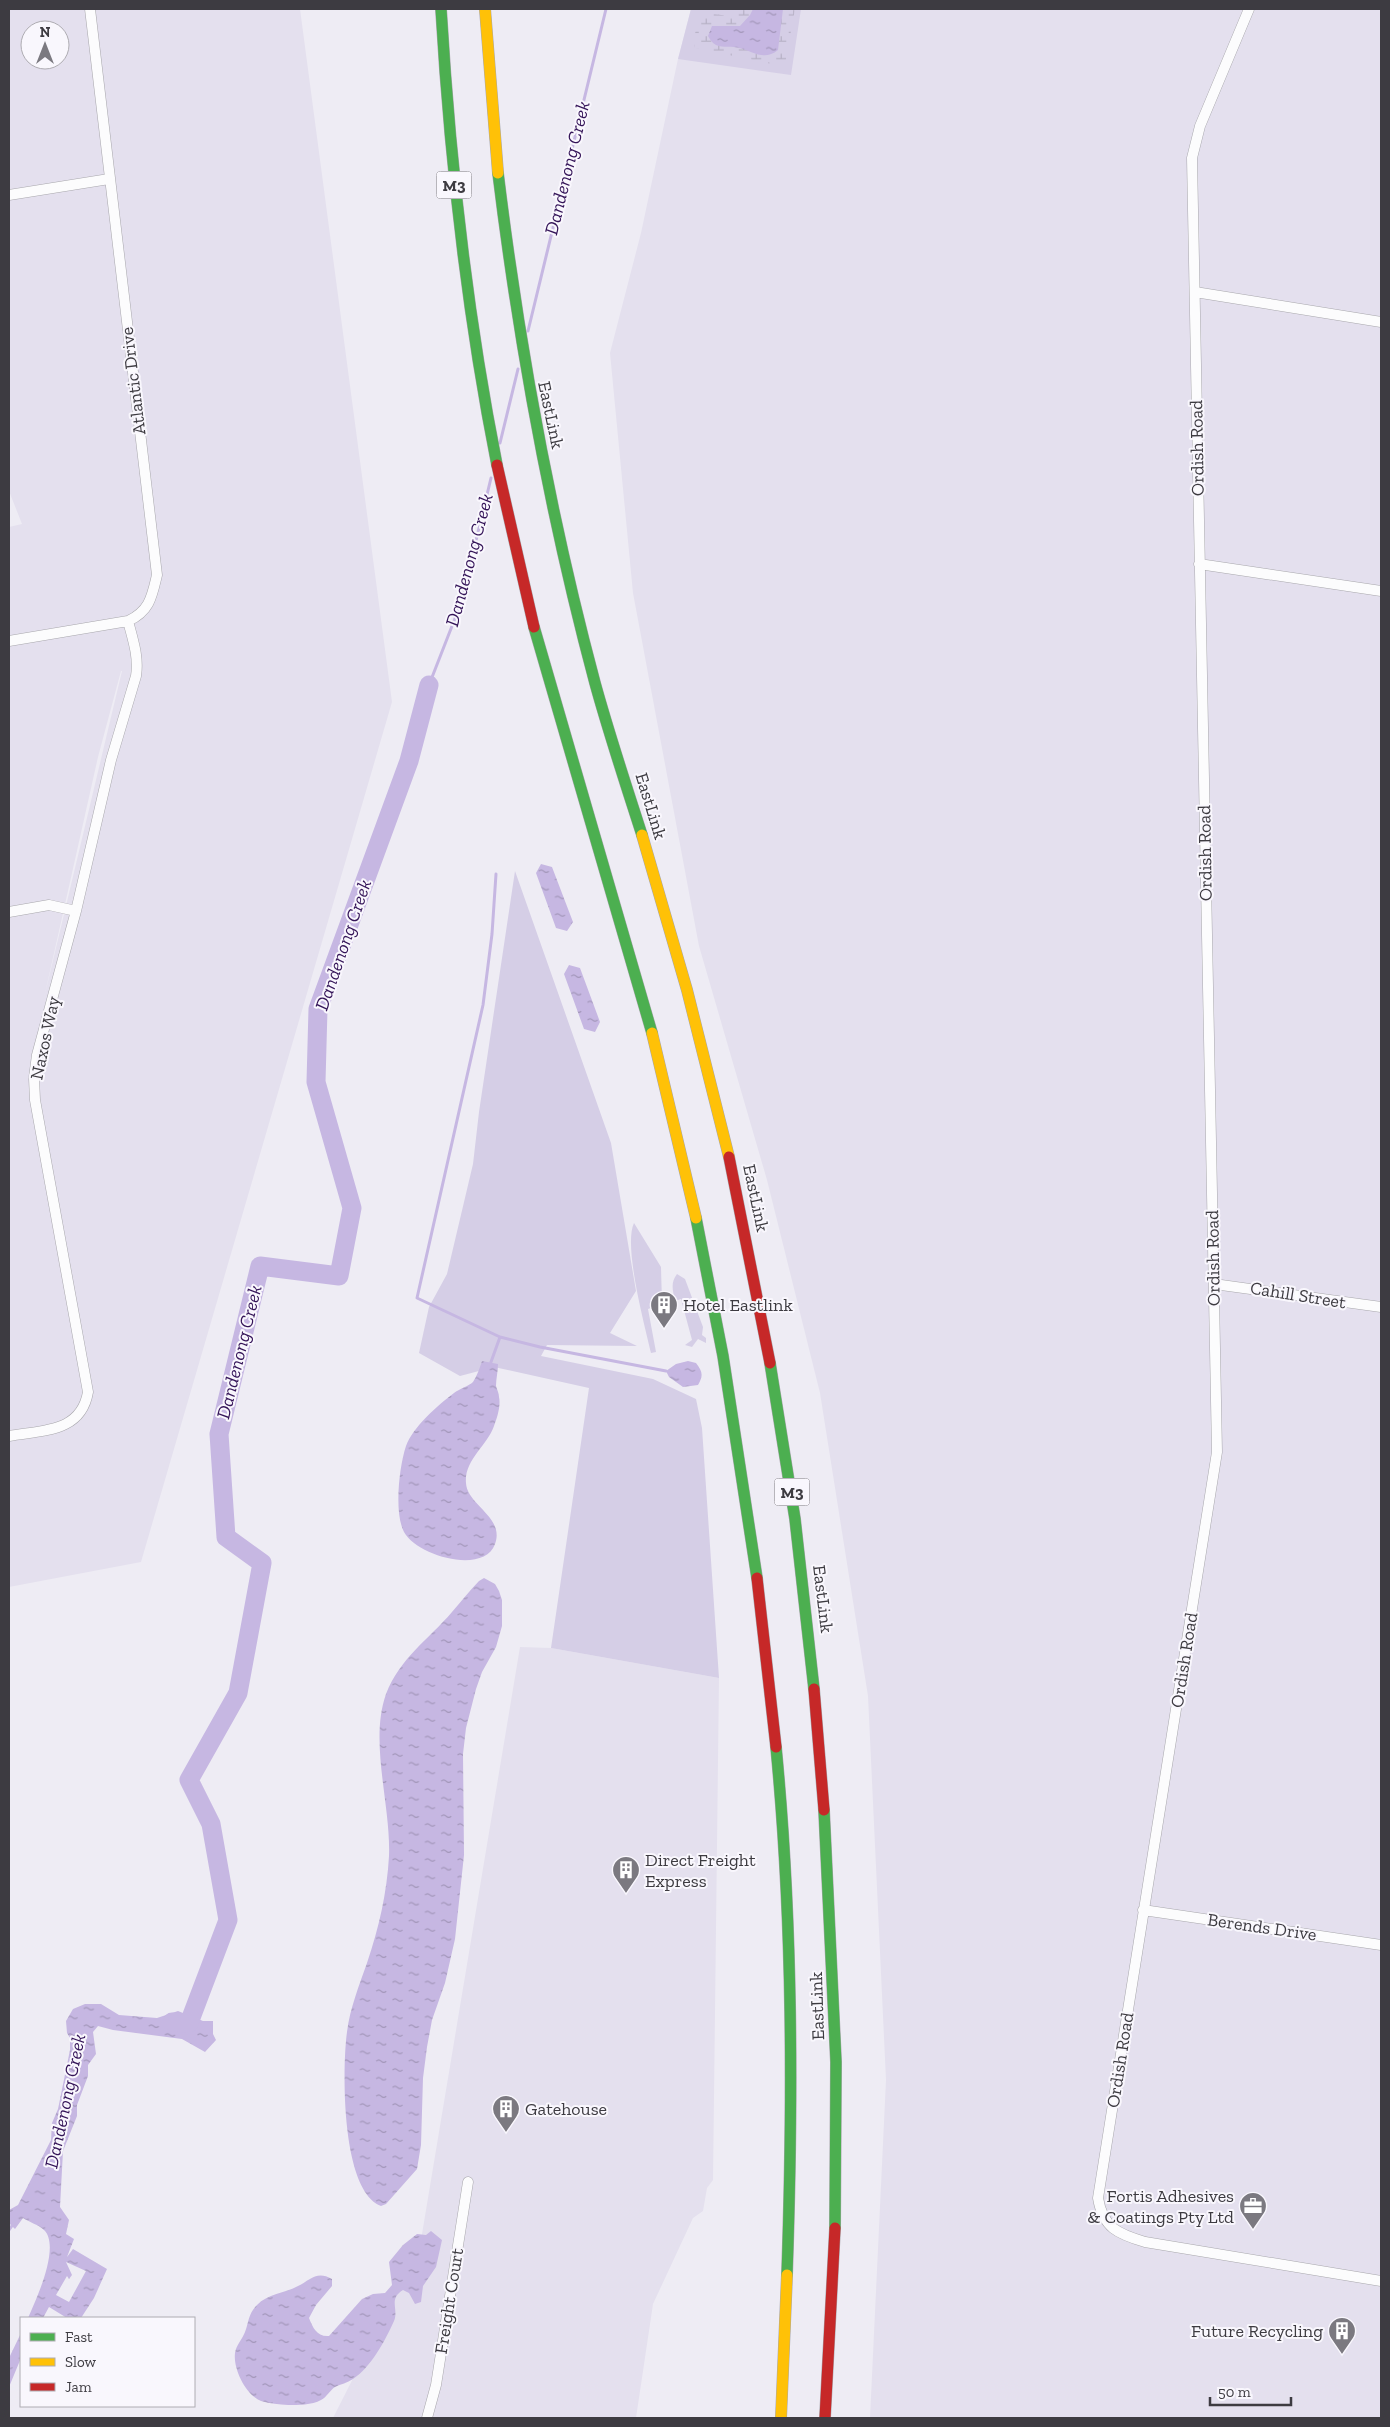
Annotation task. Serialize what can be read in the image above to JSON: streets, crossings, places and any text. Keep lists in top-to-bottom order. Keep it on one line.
{"streets":{"highway":["M3","EastLink"],"street":["Atlantic Drive","Ordish Road","Naxos Way","Cahill Street","Berends Drive","Freight Court"]},"crossings":[["Atlantic Drive","Naxos Way"],["Ordish Road","Cahill Street"],["Ordish Road","Berends Drive"]],"water":["Dandenong Creek"],"places":{"building":["Hotel Eastlink","Direct Freight Express","Gatehouse","Future Recycling"],"office":["Fortis Adhesives & Coatings Pty Ltd"]},"legend":["Fast","Slow","Jam"],"scale_bar":"50 m","north":"top"}
